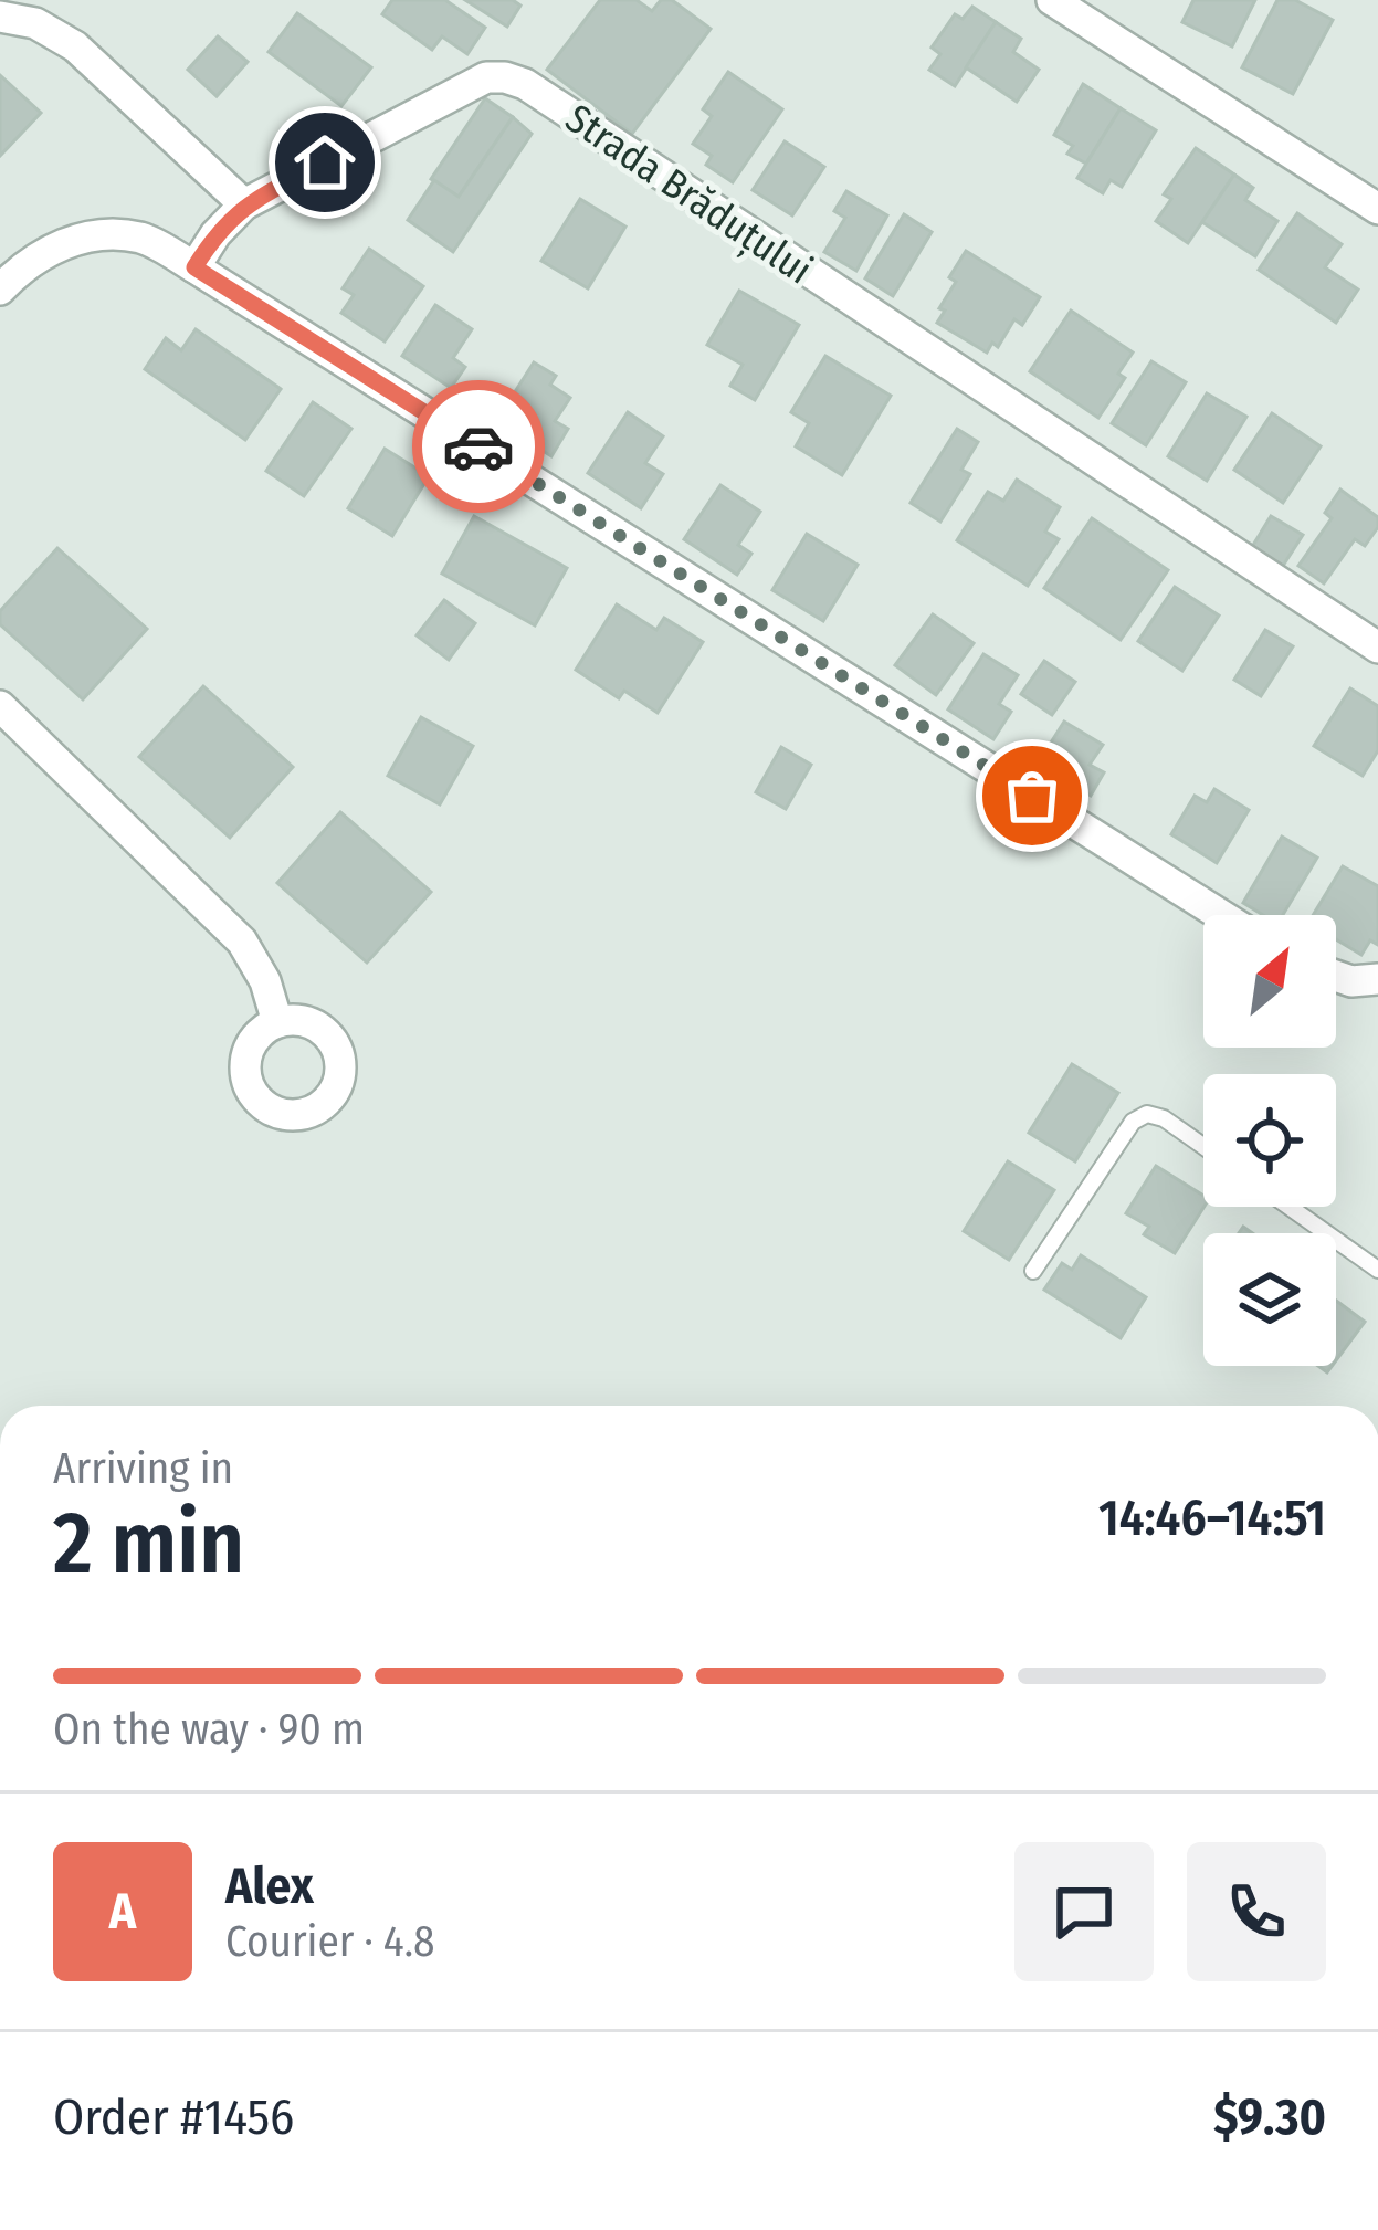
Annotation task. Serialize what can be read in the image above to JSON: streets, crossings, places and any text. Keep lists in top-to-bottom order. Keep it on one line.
{"streets":{"street":["Strada Brăduțului"]},"north":"top right","page":{"heading":["2 min","Arriving in","14:46–14:51"],"panel":["Alex","Courier · 4.8","Order #1456","$9.30"],"bar":"On the way · 90 m","round":"A"}}
